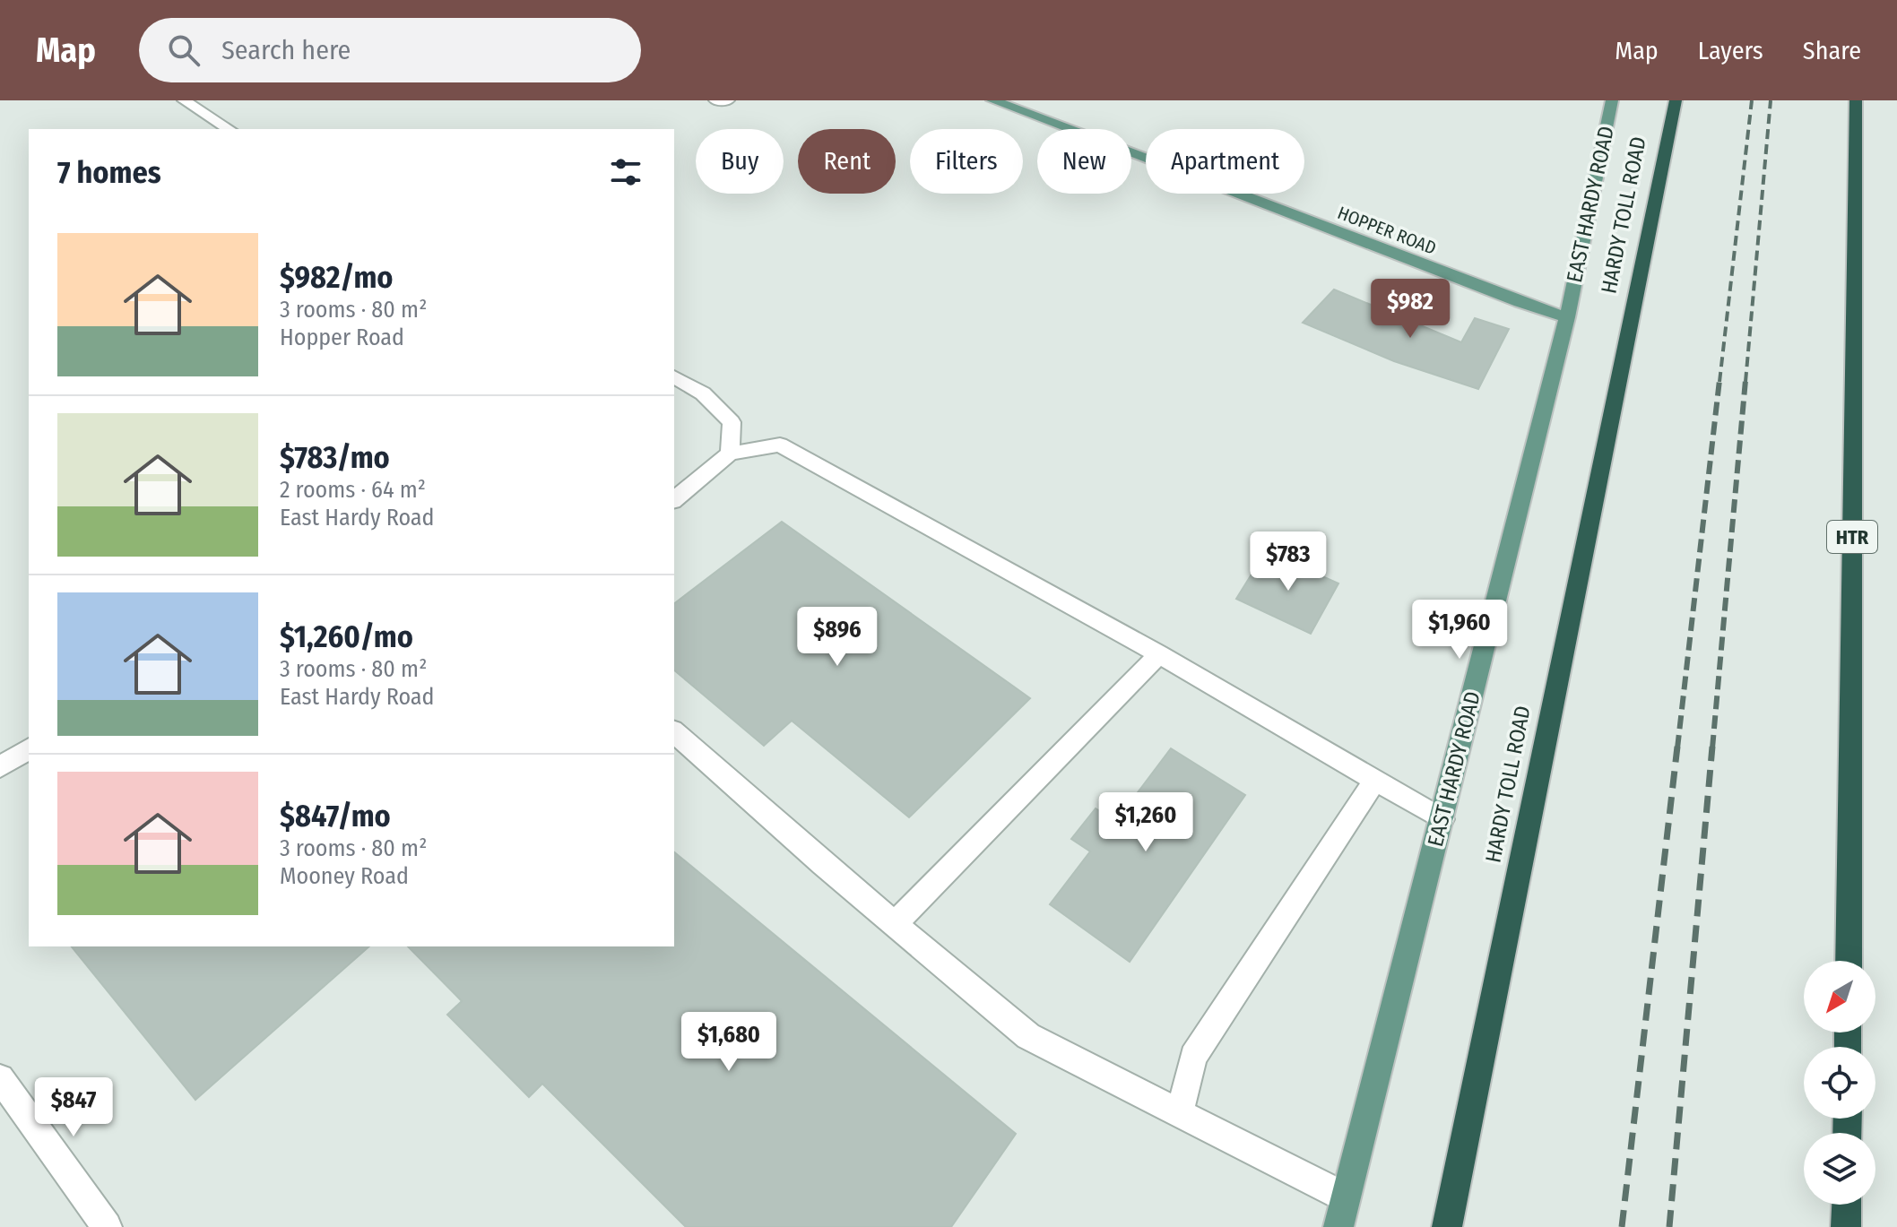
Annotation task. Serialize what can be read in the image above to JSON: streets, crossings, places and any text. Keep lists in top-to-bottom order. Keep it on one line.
{"streets":{"highway":["HARDY TOLL ROAD","HTR"],"main road":["EAST HARDY ROAD","HOPPER ROAD"]},"crossings":[["EAST HARDY ROAD","HOPPER ROAD"]],"north":"bottom left","page":{"header":"Map","search":"Search here","nav":["Map","Layers","Share"],"chip":["Buy","Rent","Filters","New","Apartment"],"heading":"7 homes","list":[{"name":"$982/mo","note":"3 rooms · 80 m² · Hopper Road"},{"name":"$783/mo","note":"2 rooms · 64 m² · East Hardy Road"},{"name":"$1,260/mo","note":"3 rooms · 80 m² · East Hardy Road"},{"name":"$847/mo","note":"3 rooms · 80 m² · Mooney Road"}],"price":["$982","$783","$1,960","$896","$1,260","$1,680","$847"]}}
